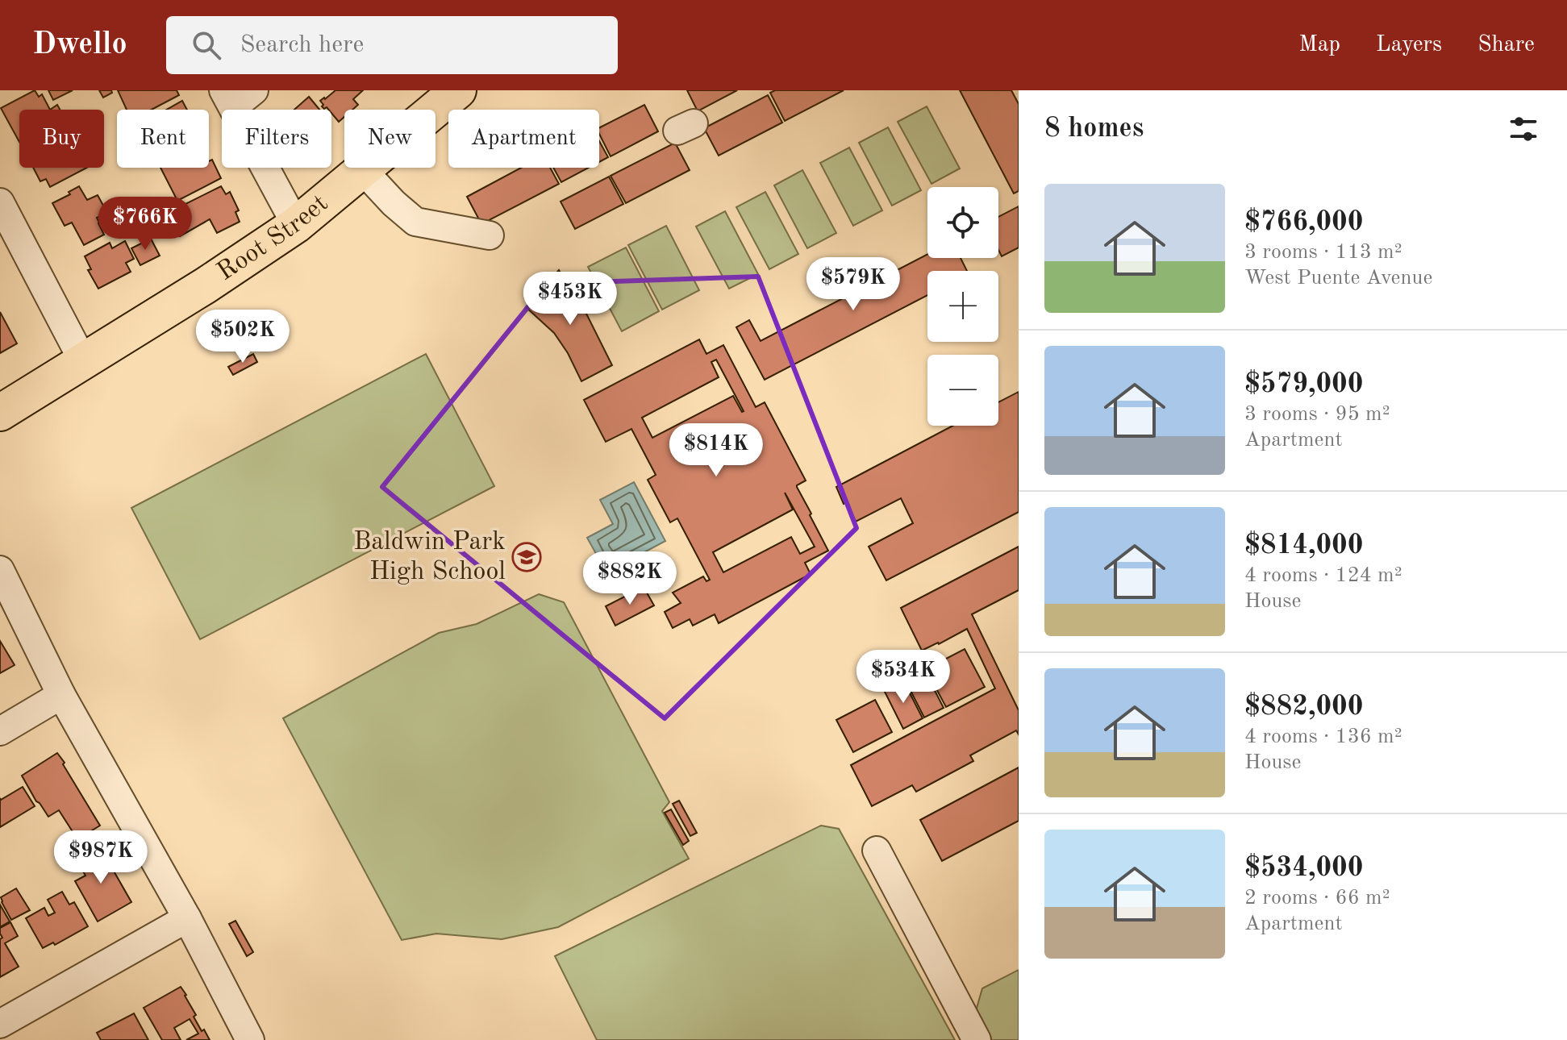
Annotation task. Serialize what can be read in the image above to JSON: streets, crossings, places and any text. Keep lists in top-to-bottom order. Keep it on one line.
{"streets":{"main road":["Root Street"]},"places":{"school or university":["Baldwin Park High School"]},"page":{"header":"Dwello","search":"Search here","nav":["Map","Layers","Share"],"heading":"8 homes","chip":["Buy","Rent","Filters","New","Apartment"],"list":[{"name":"$766,000","note":"3 rooms · 113 m² · West Puente Avenue"},{"name":"$579,000","note":"3 rooms · 95 m² · Apartment"},{"name":"$814,000","note":"4 rooms · 124 m² · House"},{"name":"$882,000","note":"4 rooms · 136 m² · House"},{"name":"$534,000","note":"2 rooms · 66 m² · Apartment"}],"map_buttons":["+","−"],"price":["$766K","$579K","$453K","$502K","$814K","$882K","$534K","$987K"]}}
